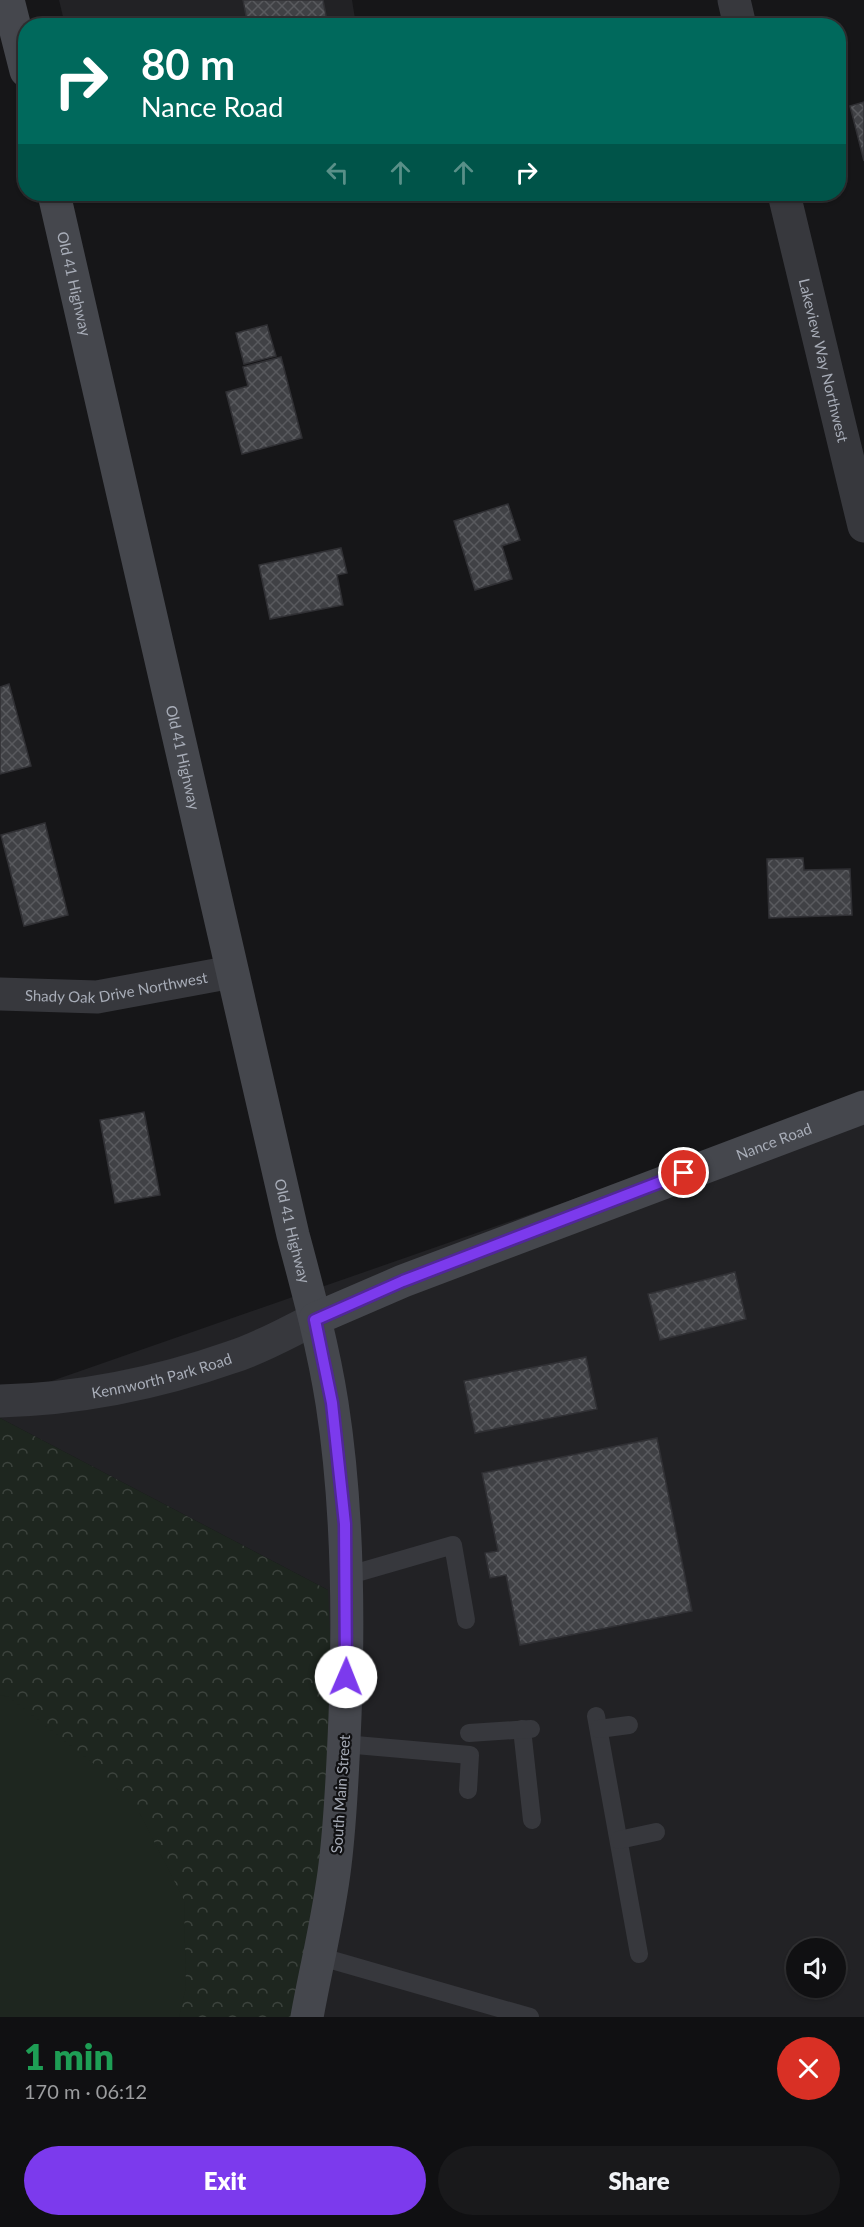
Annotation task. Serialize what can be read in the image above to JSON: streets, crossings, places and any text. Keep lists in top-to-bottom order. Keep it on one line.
{"streets":{"main road":["Old 41 Highway","Nance Road","South Main Street"],"street":["Lakeview Way Northwest","Shady Oak Drive Northwest","Kennworth Park Road"]},"crossings":[["Old 41 Highway","Shady Oak Drive Northwest"],["Old 41 Highway","Nance Road"],["Old 41 Highway","Kennworth Park Road"],["Old 41 Highway","South Main Street"],["Nance Road","Kennworth Park Road"],["Nance Road","South Main Street"],["Kennworth Park Road","South Main Street"]],"page":{"turn":["80 m","Nance Road"],"heading":["1 min","170 m · 06:12"],"buttons":["Exit","Share"]}}
